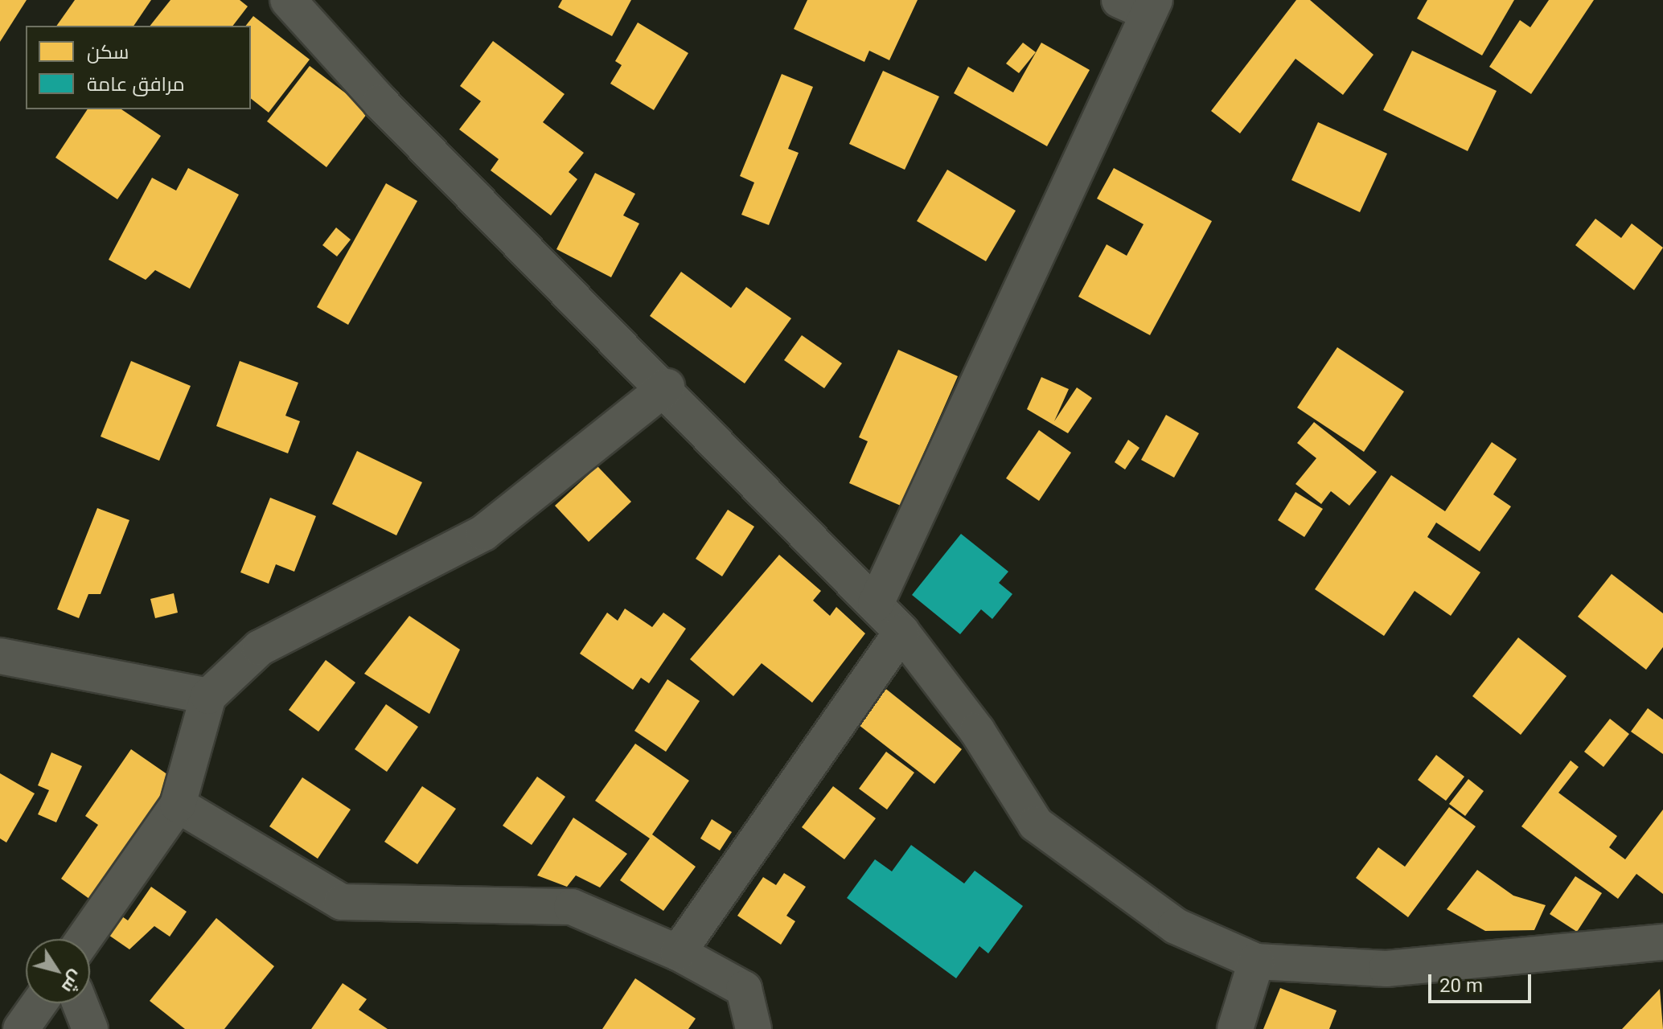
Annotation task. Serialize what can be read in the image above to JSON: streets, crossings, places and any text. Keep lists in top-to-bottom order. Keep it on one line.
{"legend":["سكن","مرافق عامة"],"scale_bar":"20 m","north":"bottom right"}
